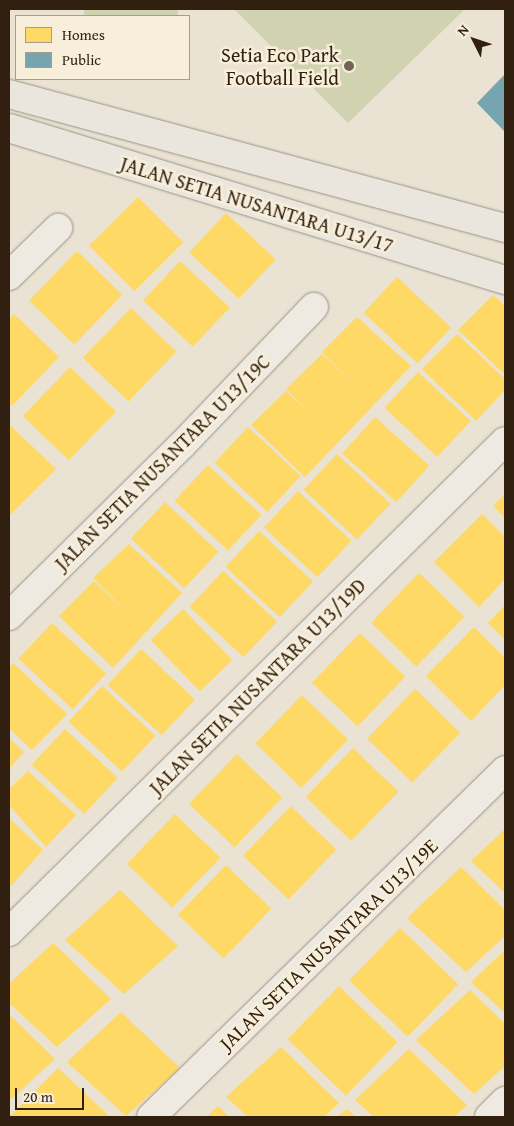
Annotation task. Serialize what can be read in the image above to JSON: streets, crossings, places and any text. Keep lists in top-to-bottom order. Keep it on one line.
{"streets":{"main road":["JALAN SETIA NUSANTARA U13/17"],"street":["JALAN SETIA NUSANTARA U13/19C","JALAN SETIA NUSANTARA U13/19D","JALAN SETIA NUSANTARA U13/19E"]},"places":["Setia Eco Park Football Field"],"legend":["Homes","Public"],"scale_bar":"20 m","north":"top left"}
